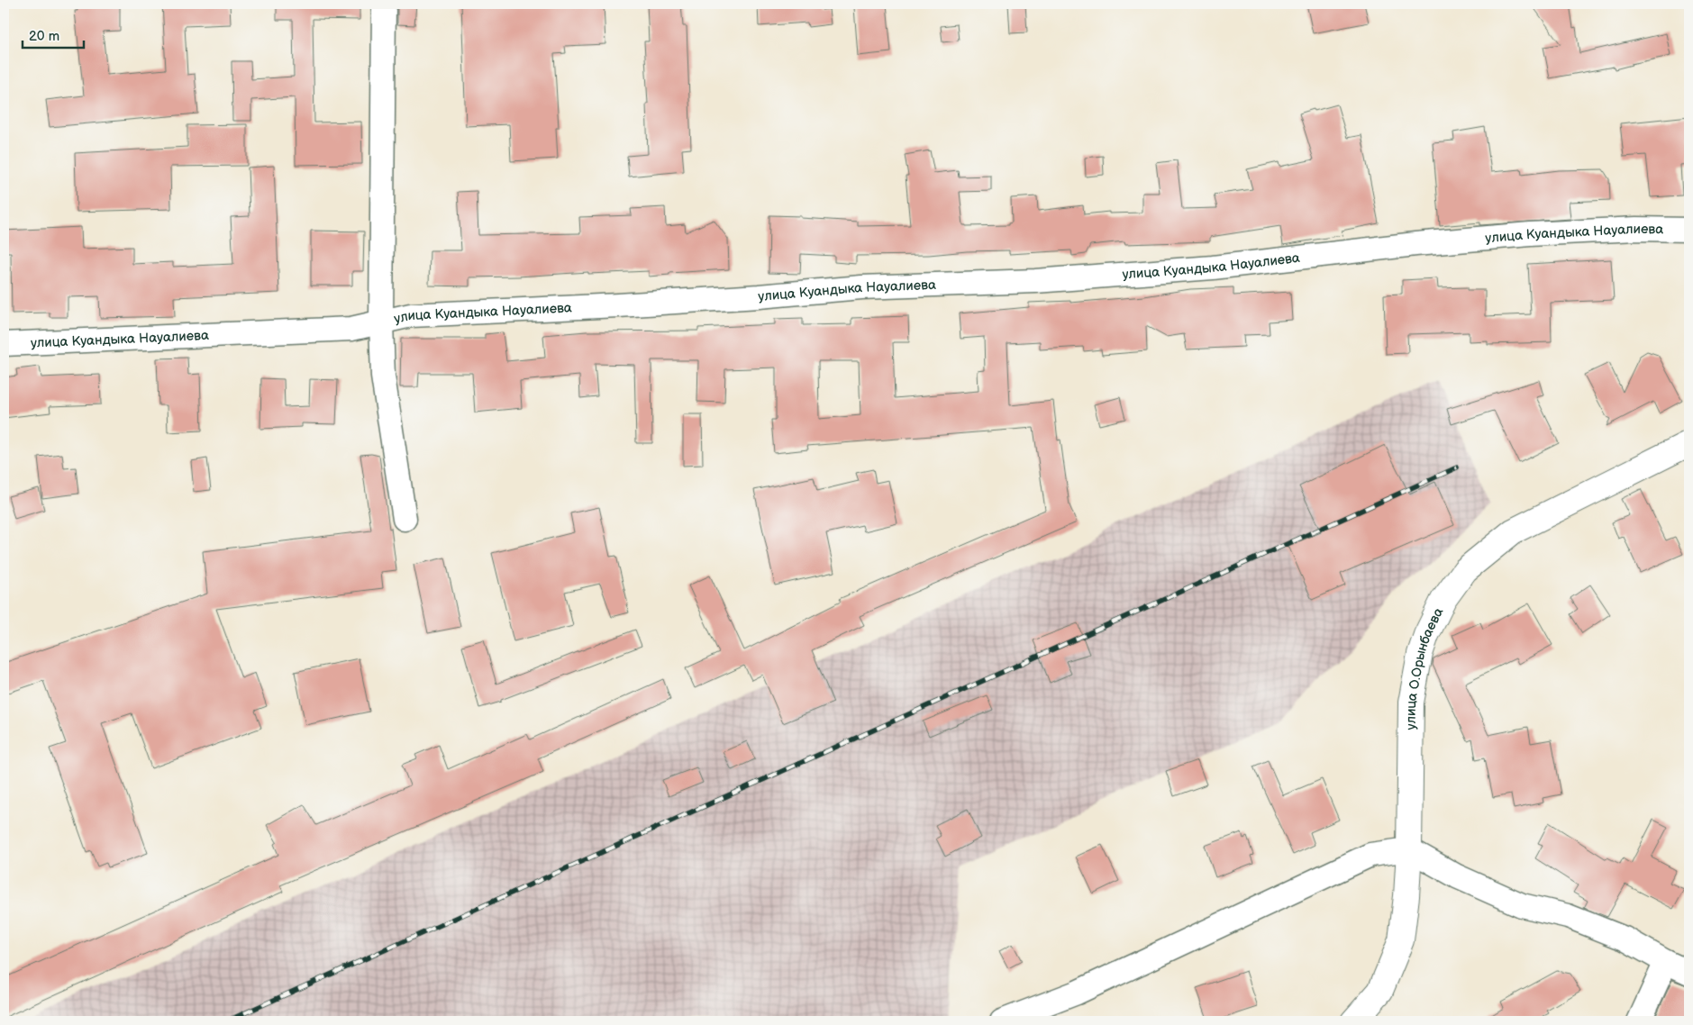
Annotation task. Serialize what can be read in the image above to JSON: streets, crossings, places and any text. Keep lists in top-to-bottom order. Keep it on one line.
{"streets":{"street":["улица Куандыка Науалиева","улица О.Орынбаева"]},"scale_bar":"20 m"}
